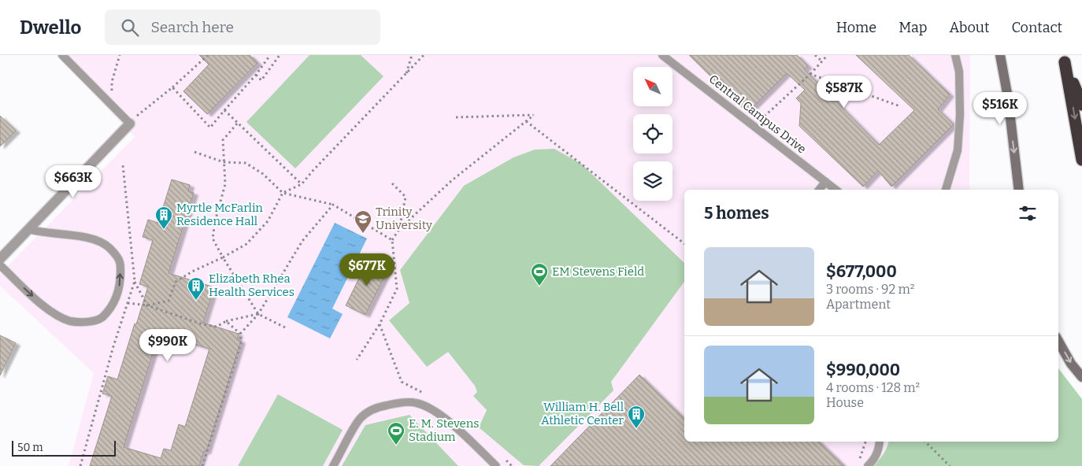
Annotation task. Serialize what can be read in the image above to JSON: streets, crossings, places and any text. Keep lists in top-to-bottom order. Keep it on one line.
{"streets":{"lane":["Central Campus Drive"]},"places":{"building":["Myrtle McFarlin Residence Hall","Elizabeth Rhea Health Services","William H. Bell Athletic Center"],"school or university":["Trinity University"],"sports":["EM Stevens Field","E. M. Stevens Stadium"]},"scale_bar":"50 m","north":"top left","page":{"header":"Dwello","search":"Search here","nav":["Home","Map","About","Contact"],"price":["$587K","$516K","$663K","$677K","$990K"],"heading":"5 homes","list":[{"name":"$677,000","note":"3 rooms · 92 m² · Apartment"},{"name":"$990,000","note":"4 rooms · 128 m² · House"}],"scale":"50 m"}}
